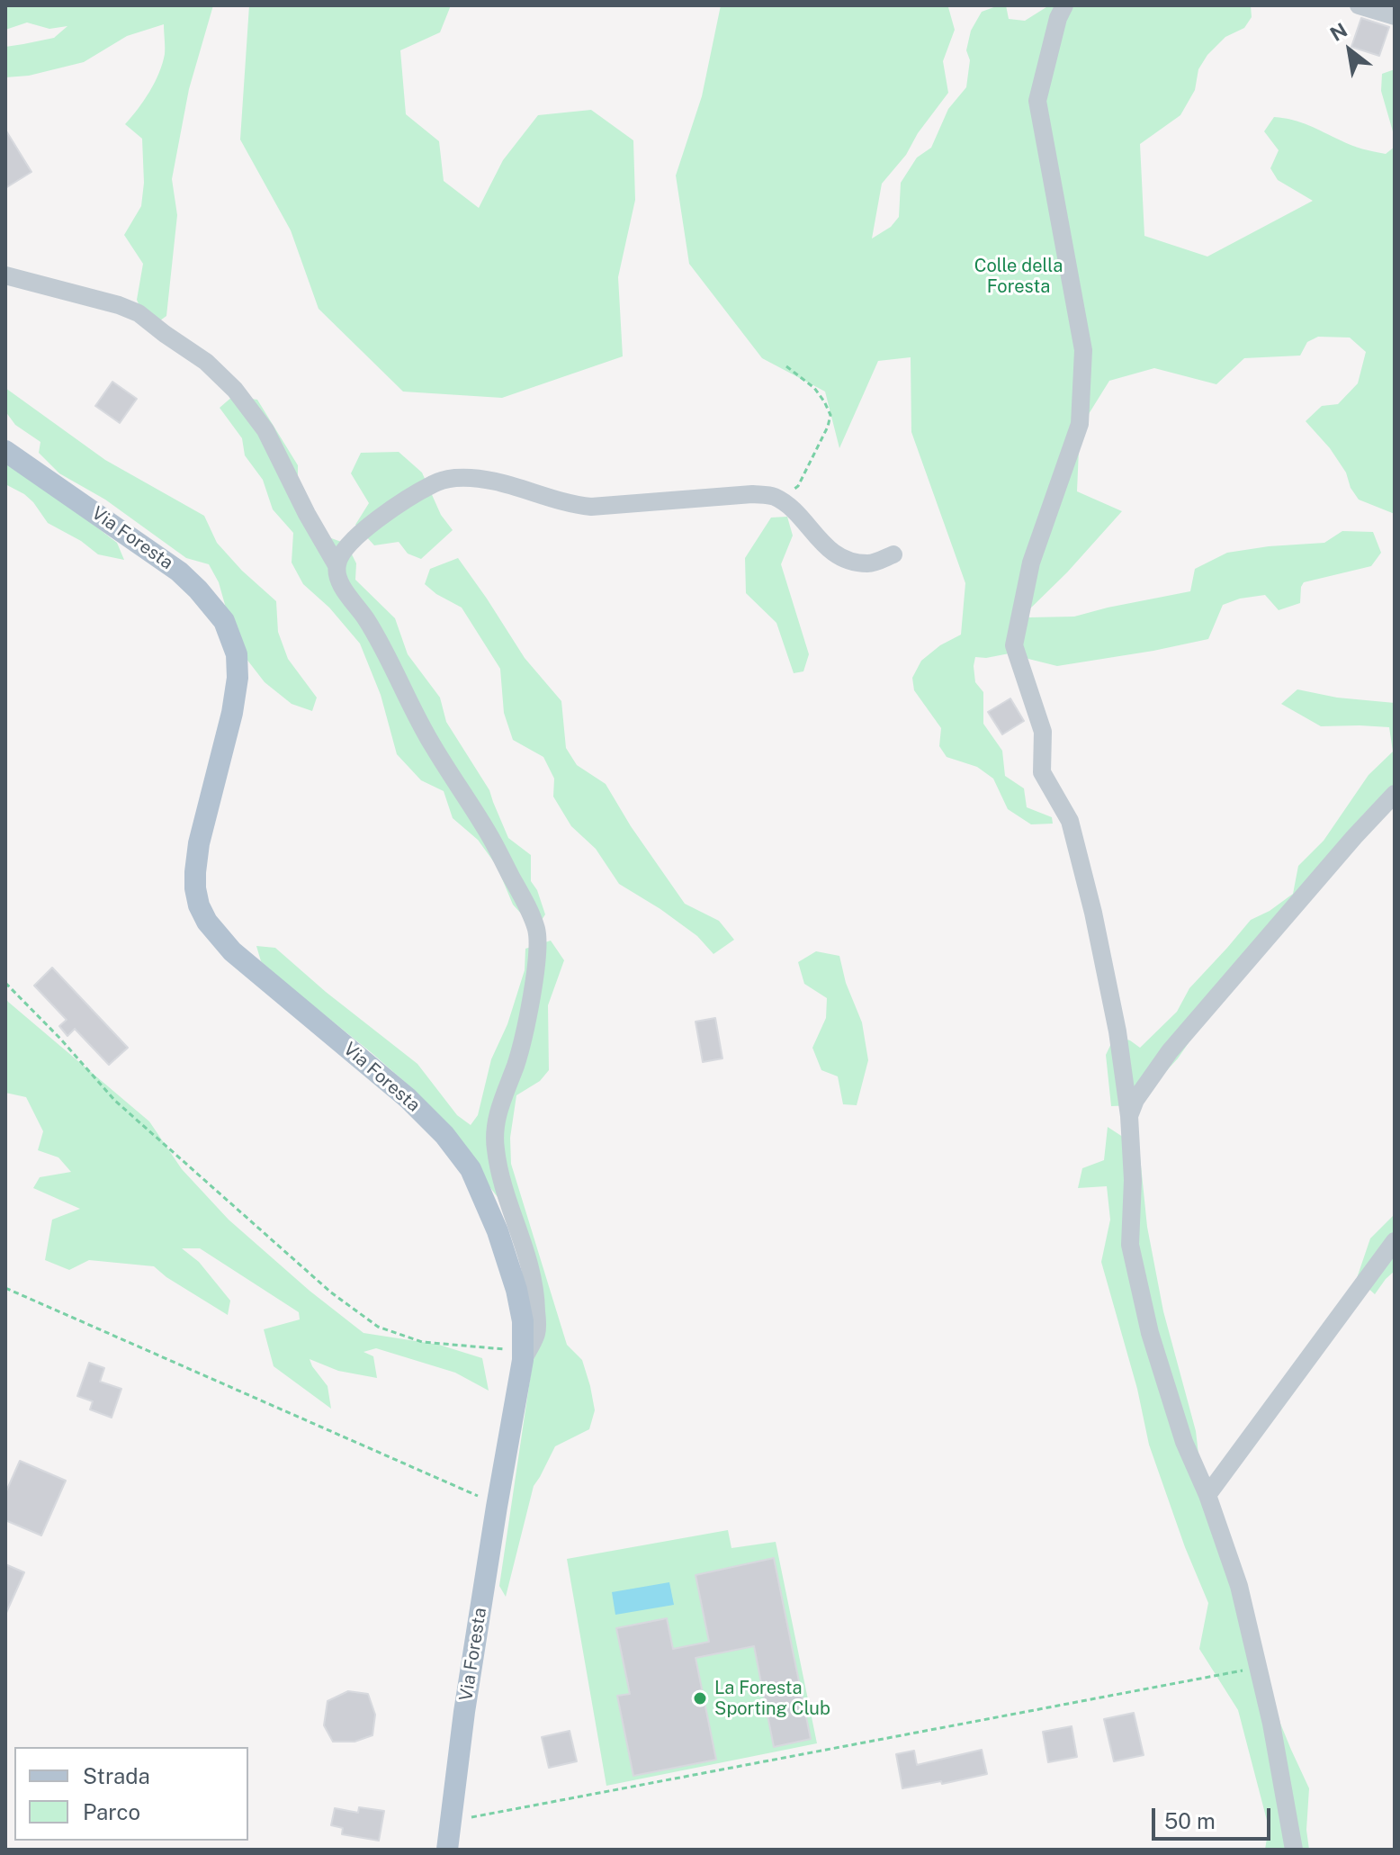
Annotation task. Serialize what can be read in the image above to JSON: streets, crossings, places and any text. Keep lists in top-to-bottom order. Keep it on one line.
{"streets":{"main road":["Via Foresta"]},"parks":["Colle della Foresta"],"places":["La Foresta Sporting Club"],"legend":["Strada","Parco"],"scale_bar":"50 m","north":"top left"}
